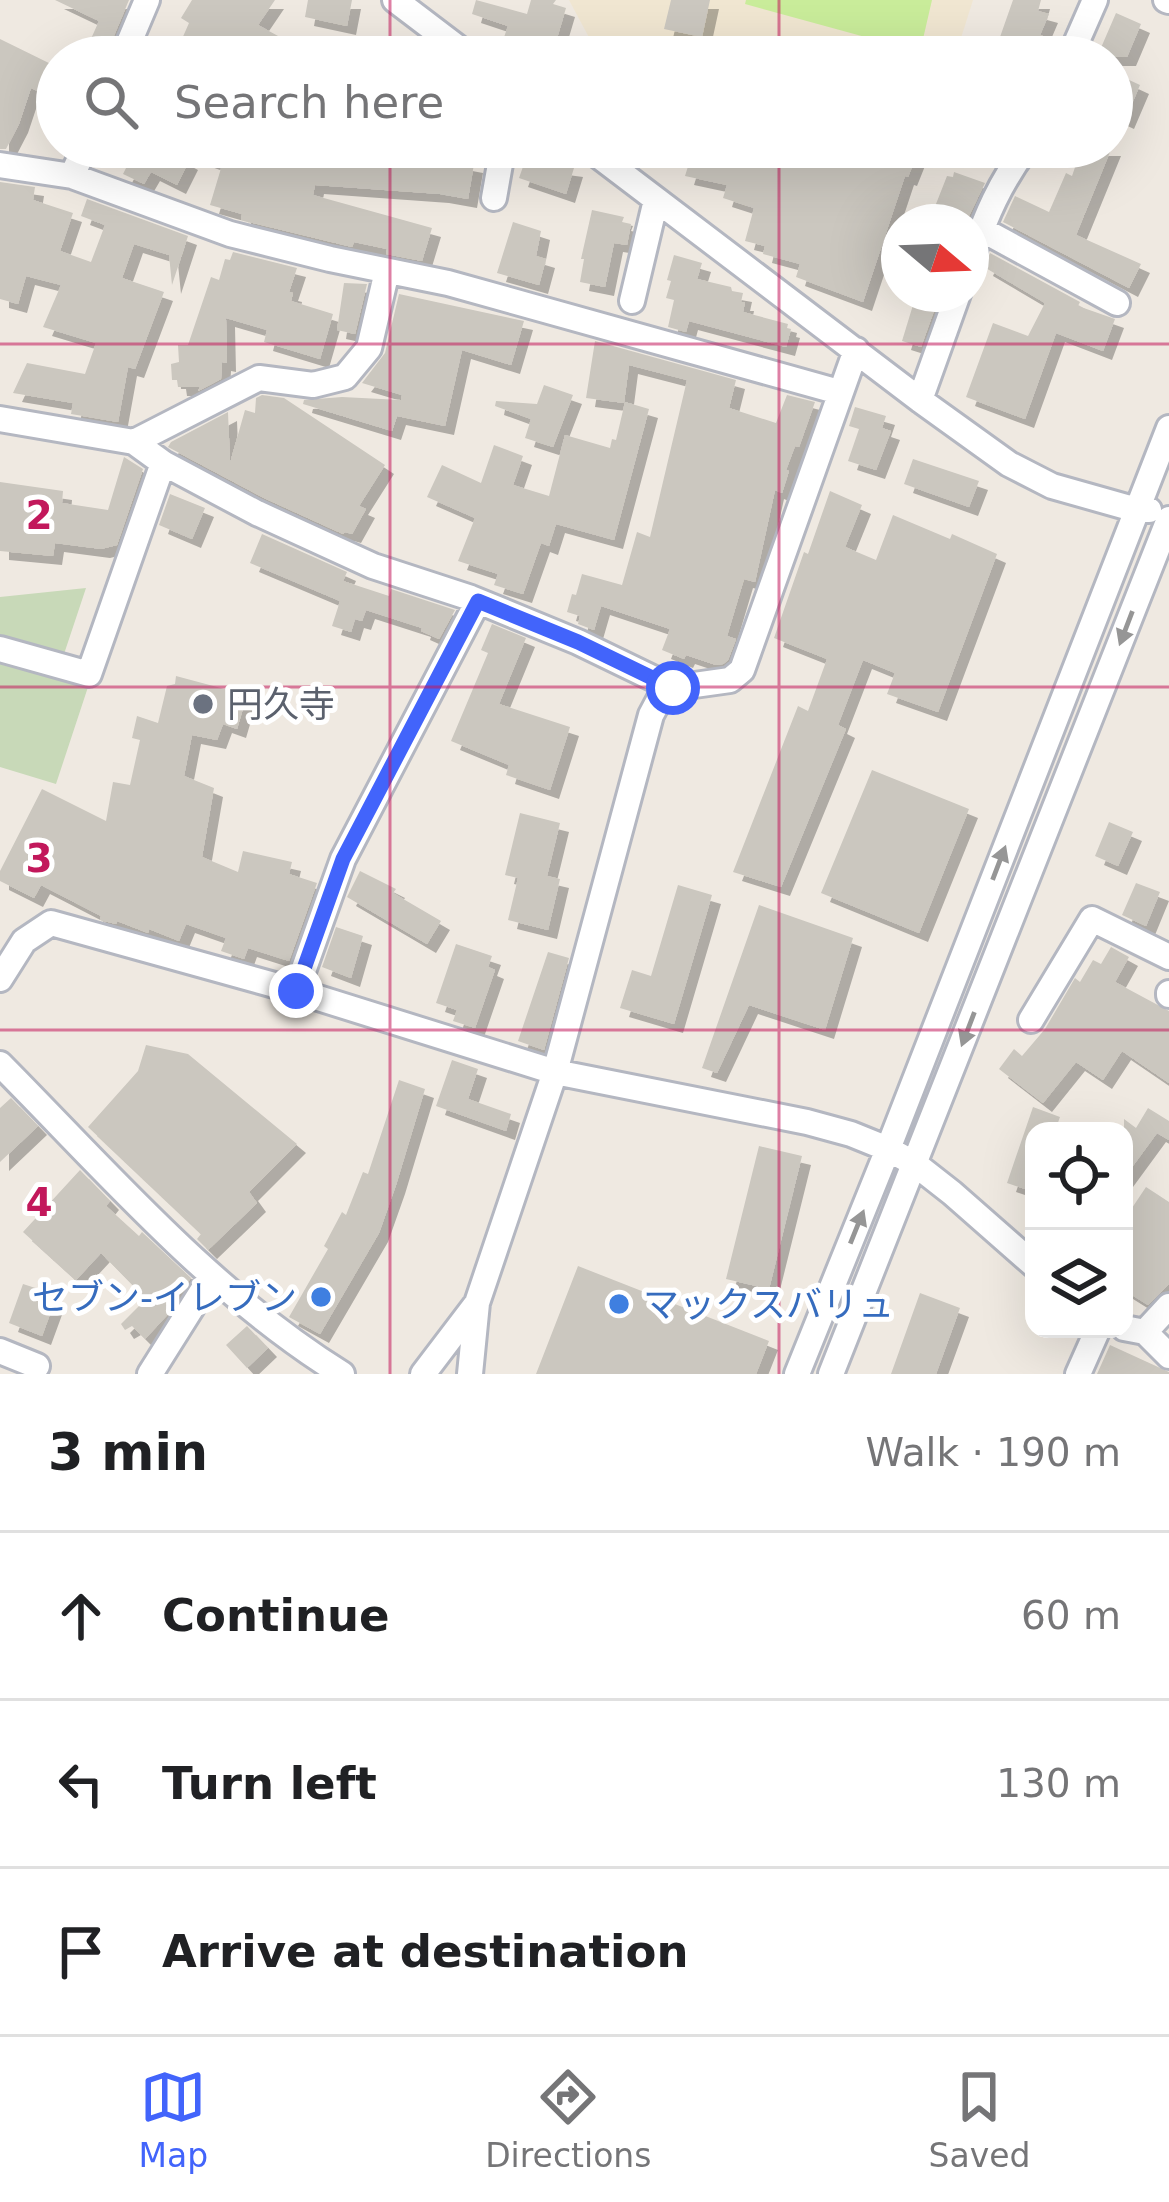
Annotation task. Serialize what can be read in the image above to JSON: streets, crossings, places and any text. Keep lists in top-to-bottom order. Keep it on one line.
{"places":["円久寺","セブン-イレブン","マックスバリュ"],"north":"right","page":{"search":"Search here","heading":["3 min","Walk · 190 m"],"list":[["Continue","60 m"],["Turn left","130 m"],"Arrive at destination"],"nav":["Map","Directions","Saved"]},"grid":{"rows":["2","3","4"]}}
